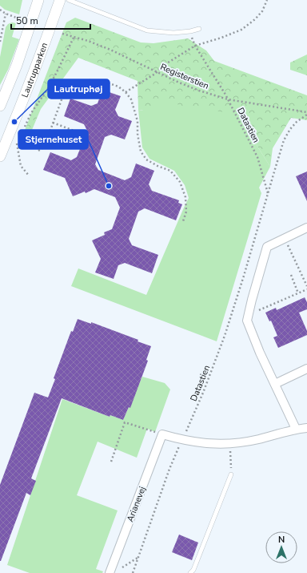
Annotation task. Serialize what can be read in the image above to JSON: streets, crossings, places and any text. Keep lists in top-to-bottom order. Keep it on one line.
{"streets":{"street":["Lautrupparken","Arianevej"],"path":["Registerstien","Datastien"]},"crossings":[["Registerstien","Datastien"]],"places":["Lautruphøj","Stjernehuset"],"scale_bar":"50 m","north":"top"}
